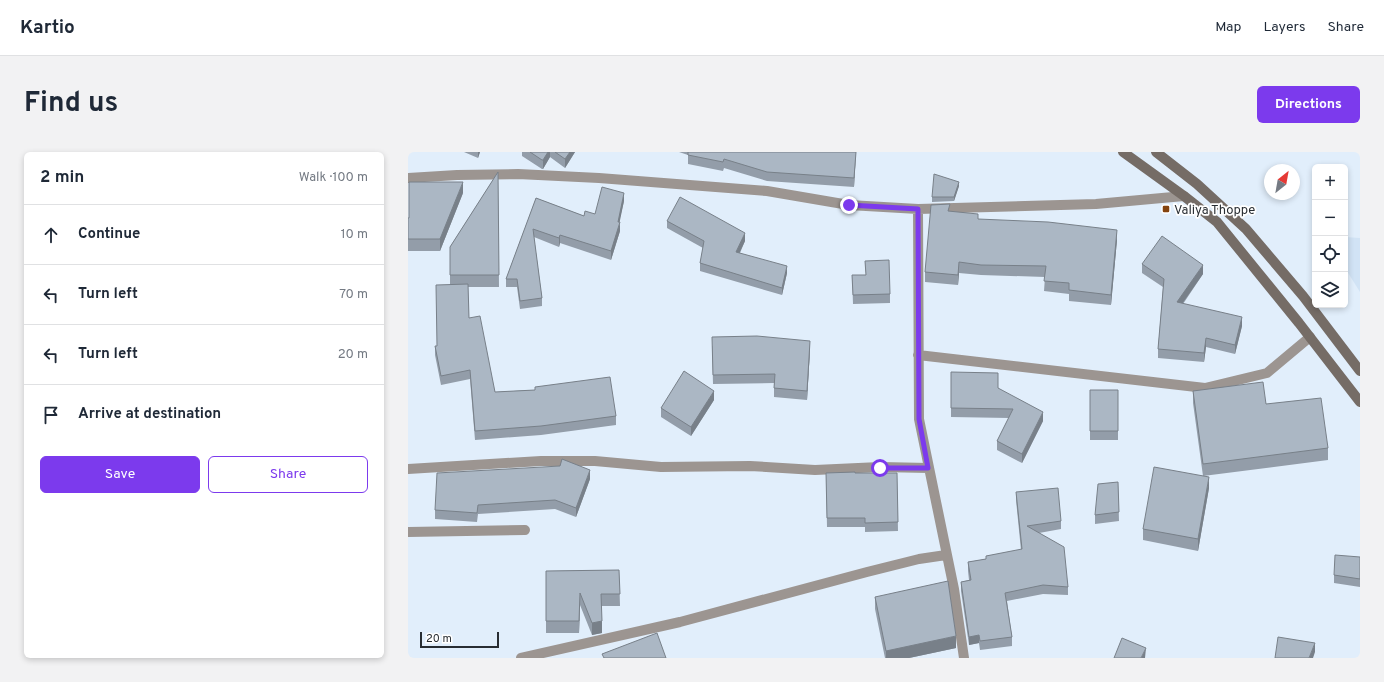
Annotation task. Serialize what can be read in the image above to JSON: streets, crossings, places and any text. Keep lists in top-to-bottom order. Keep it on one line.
{"places":{"transit":["Valiya Thoppe"]},"scale_bar":"20 m","north":"top right","page":{"header":"Kartio","nav":["Map","Layers","Share"],"title":"Find us","buttons":["Directions",["Save","Share"]],"heading":["2 min","Walk · 100 m"],"map_buttons":["+","−"],"list":[["Continue","10 m"],["Turn left","70 m"],["Turn left","20 m"],"Arrive at destination"],"scale":"20 m"}}
